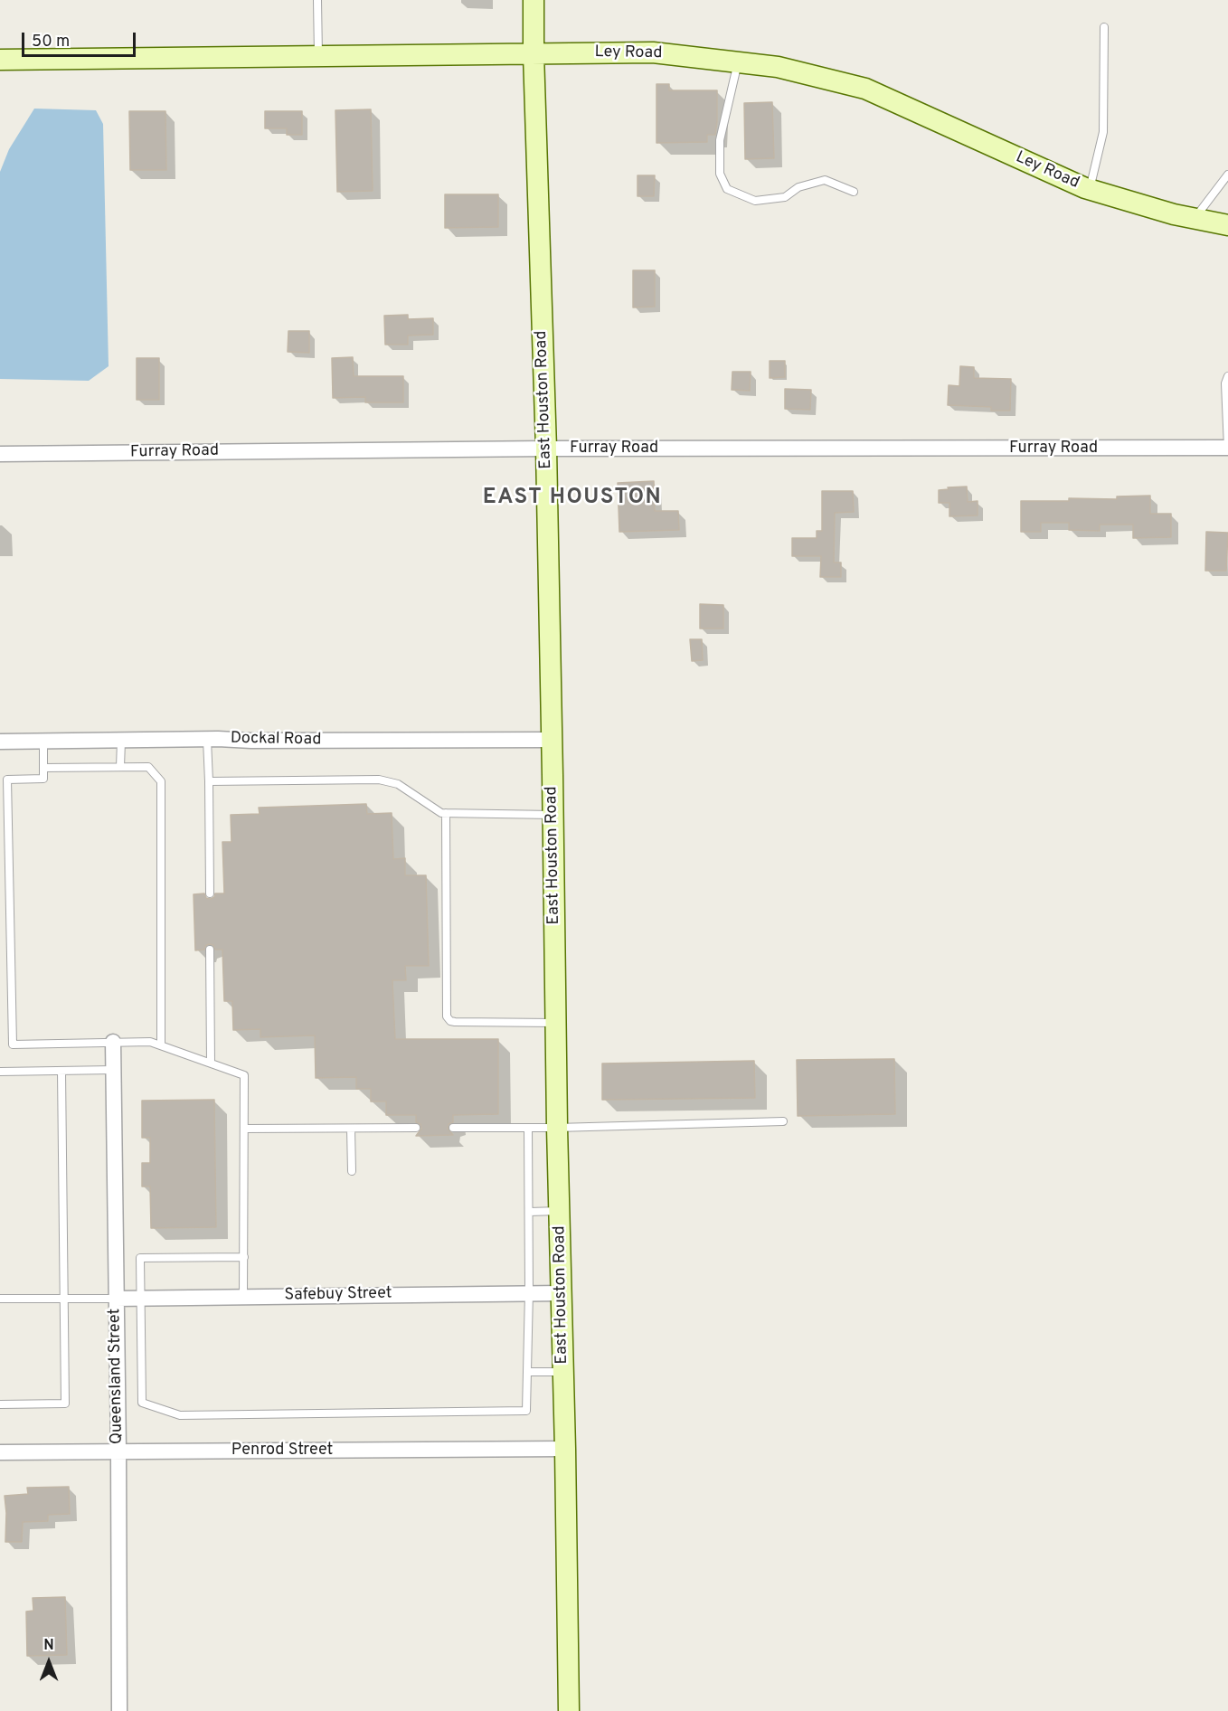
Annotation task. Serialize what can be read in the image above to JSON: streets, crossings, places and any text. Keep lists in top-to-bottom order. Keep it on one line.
{"streets":{"street":["Ley Road","East Houston Road","Furray Road","Dockal Road","Safebuy Street","Queensland Street","Penrod Street"]},"crossings":[["Ley Road","East Houston Road"],["East Houston Road","Furray Road"],["East Houston Road","Dockal Road"],["East Houston Road","Safebuy Street"],["East Houston Road","Penrod Street"],["Safebuy Street","Queensland Street"],["Queensland Street","Penrod Street"]],"districts":["EAST HOUSTON"],"scale_bar":"50 m","north":"top"}
